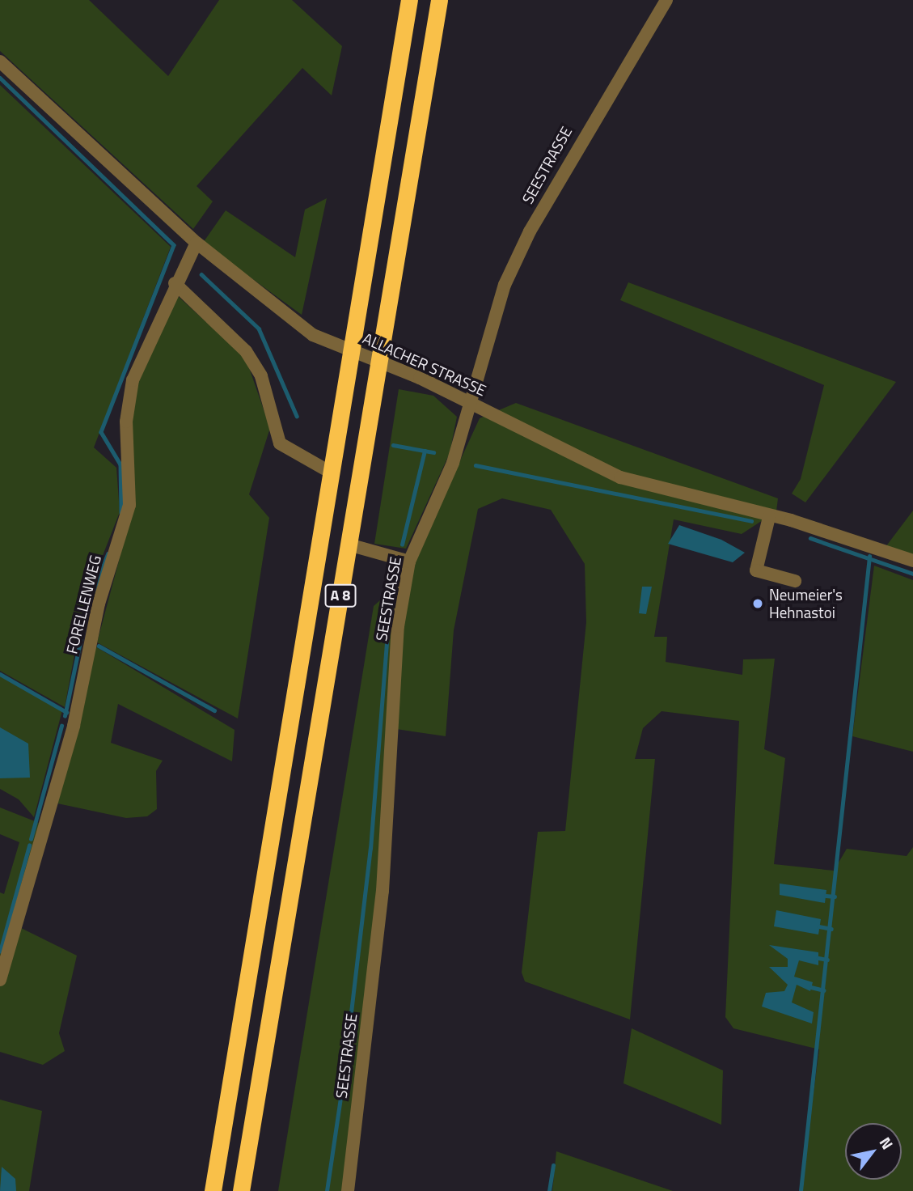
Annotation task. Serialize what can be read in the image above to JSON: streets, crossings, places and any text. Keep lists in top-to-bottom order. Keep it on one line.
{"streets":{"highway":["A 8"],"street":["SEESTRASSE","ALLACHER STRASSE","FORELLENWEG"]},"crossings":[["SEESTRASSE","ALLACHER STRASSE"],["ALLACHER STRASSE","FORELLENWEG"]],"places":["Neumeier's Hehnastoi"],"north":"top right"}
